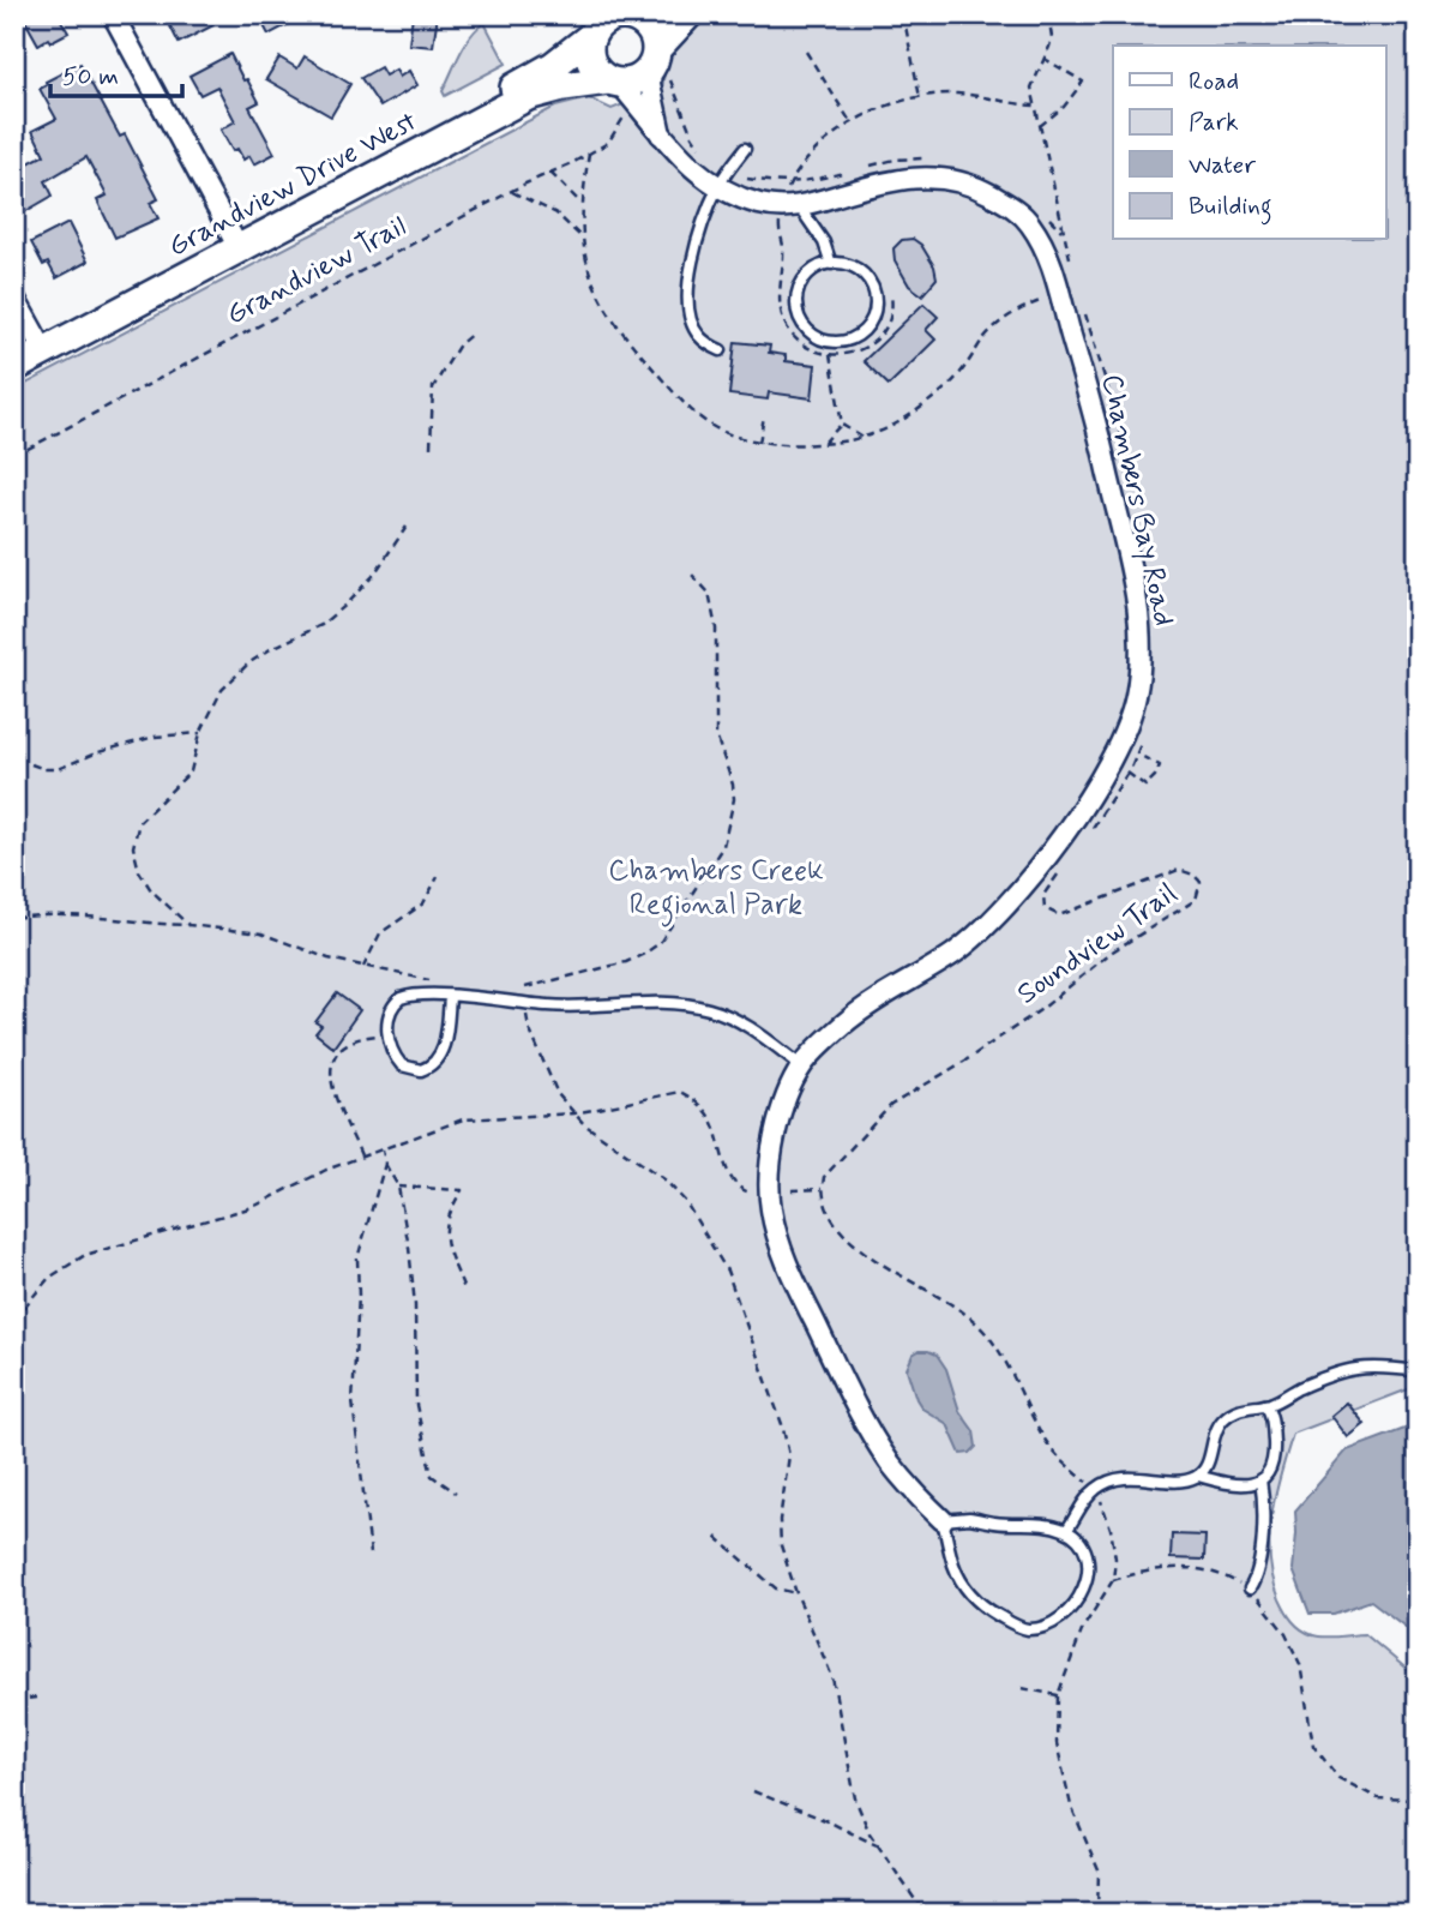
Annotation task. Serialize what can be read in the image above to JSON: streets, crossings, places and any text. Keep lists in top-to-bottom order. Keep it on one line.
{"streets":{"street":["Grandview Drive West","Chambers Bay Road"],"path":["Grandview Trail","Soundview Trail"]},"parks":["Chambers Creek Regional Park"],"legend":["Road","Park","Water","Building"],"scale_bar":"50 m"}
